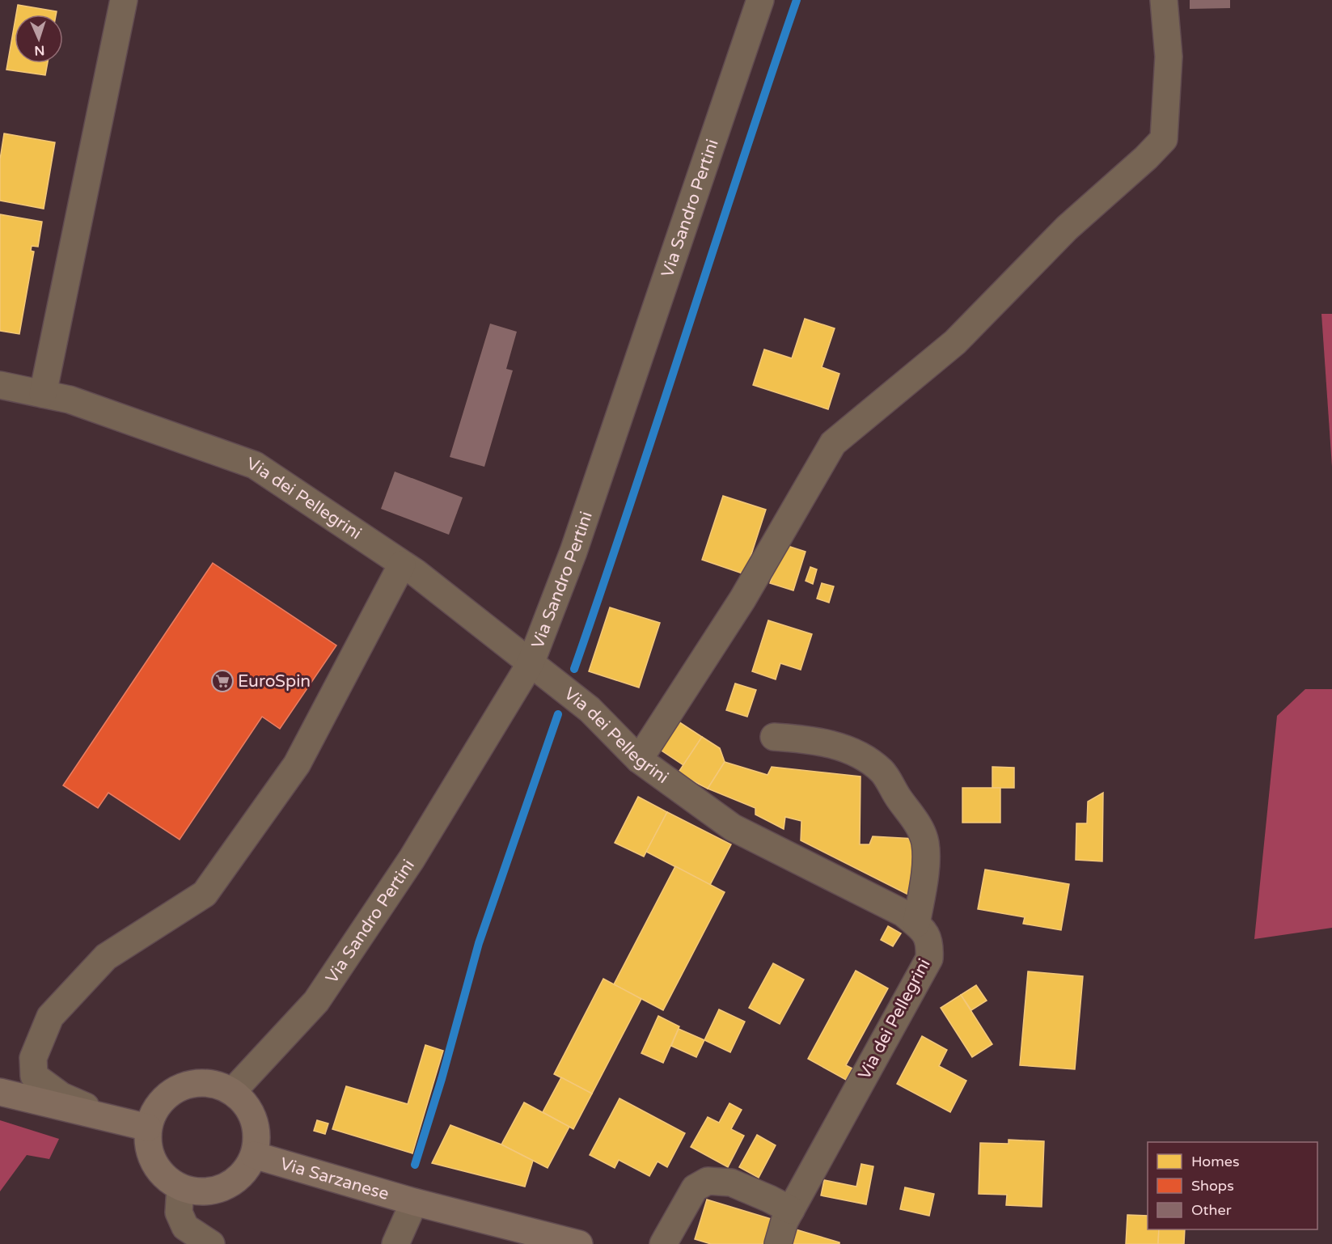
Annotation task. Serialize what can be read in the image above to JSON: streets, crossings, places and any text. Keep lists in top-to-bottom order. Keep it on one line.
{"streets":{"main road":["Via Sarzanese"],"street":["Via Sandro Pertini","Via dei Pellegrini"]},"crossings":[["Via Sandro Pertini","Via dei Pellegrini"],["Via Sandro Pertini","Via Sarzanese"]],"places":{"supermarket":["EuroSpin"]},"legend":["Homes","Shops","Other"],"north":"bottom"}
